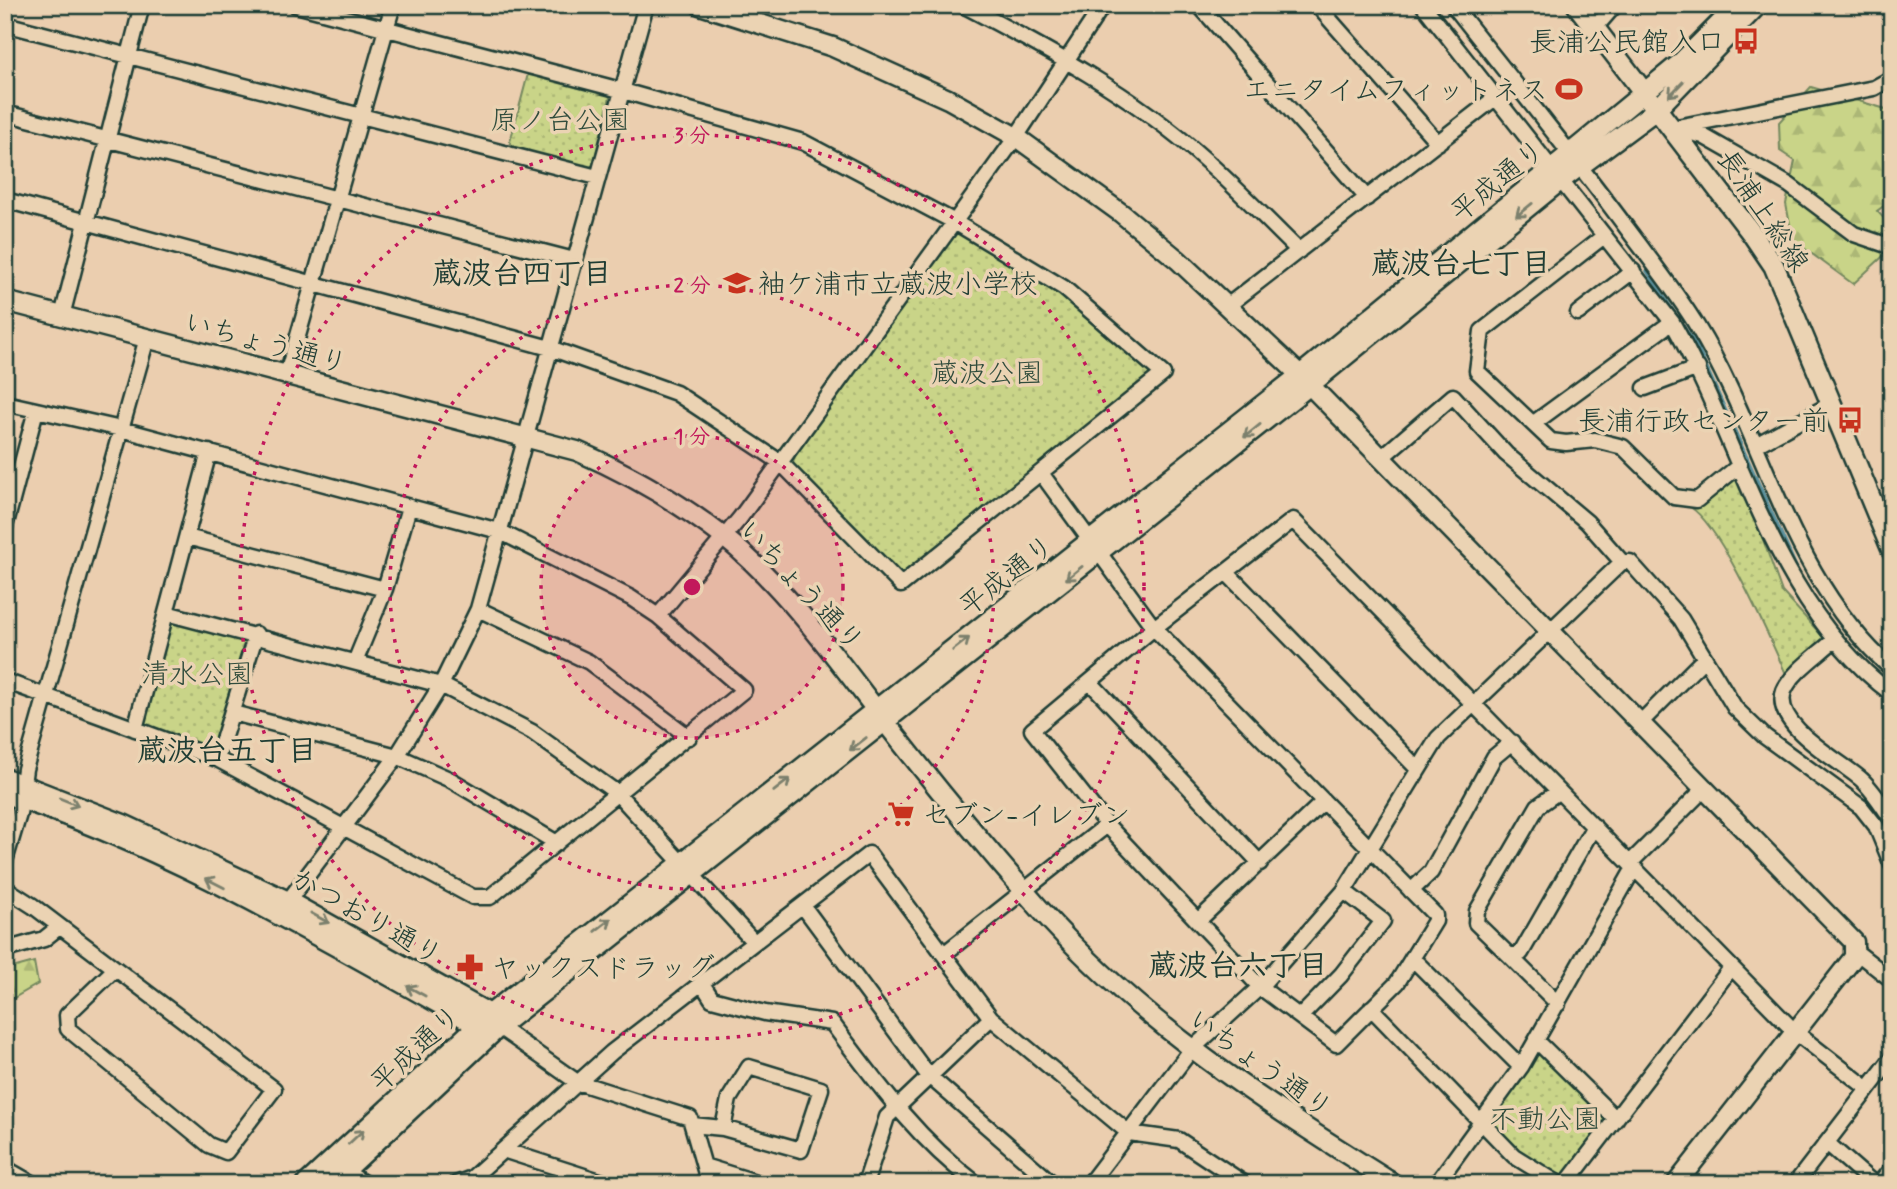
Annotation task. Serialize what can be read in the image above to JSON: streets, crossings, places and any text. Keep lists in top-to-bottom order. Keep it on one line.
{"streets":{"main road":["長浦上総線"],"street":["平成通り","いちょう通り","かつおり通り"]},"crossings":[["平成通り","長浦上総線"],["平成通り","いちょう通り"],["平成通り","かつおり通り"]],"districts":["蔵波台七丁目","蔵波台四丁目","蔵波台五丁目","蔵波台六丁目"],"parks":["原ノ台公園","蔵波公園","清水公園","不動公園"],"places":{"bus stop":["長浦公民館入口","長浦行政センター前"],"sports":["エニタイムフィットネス"],"school or university":["袖ケ浦市立蔵波小学校"],"supermarket":["セブン-イレブン"],"pharmacy":["ヤックスドラッグ"]},"rings":["3 分","2 分","1 分"]}
